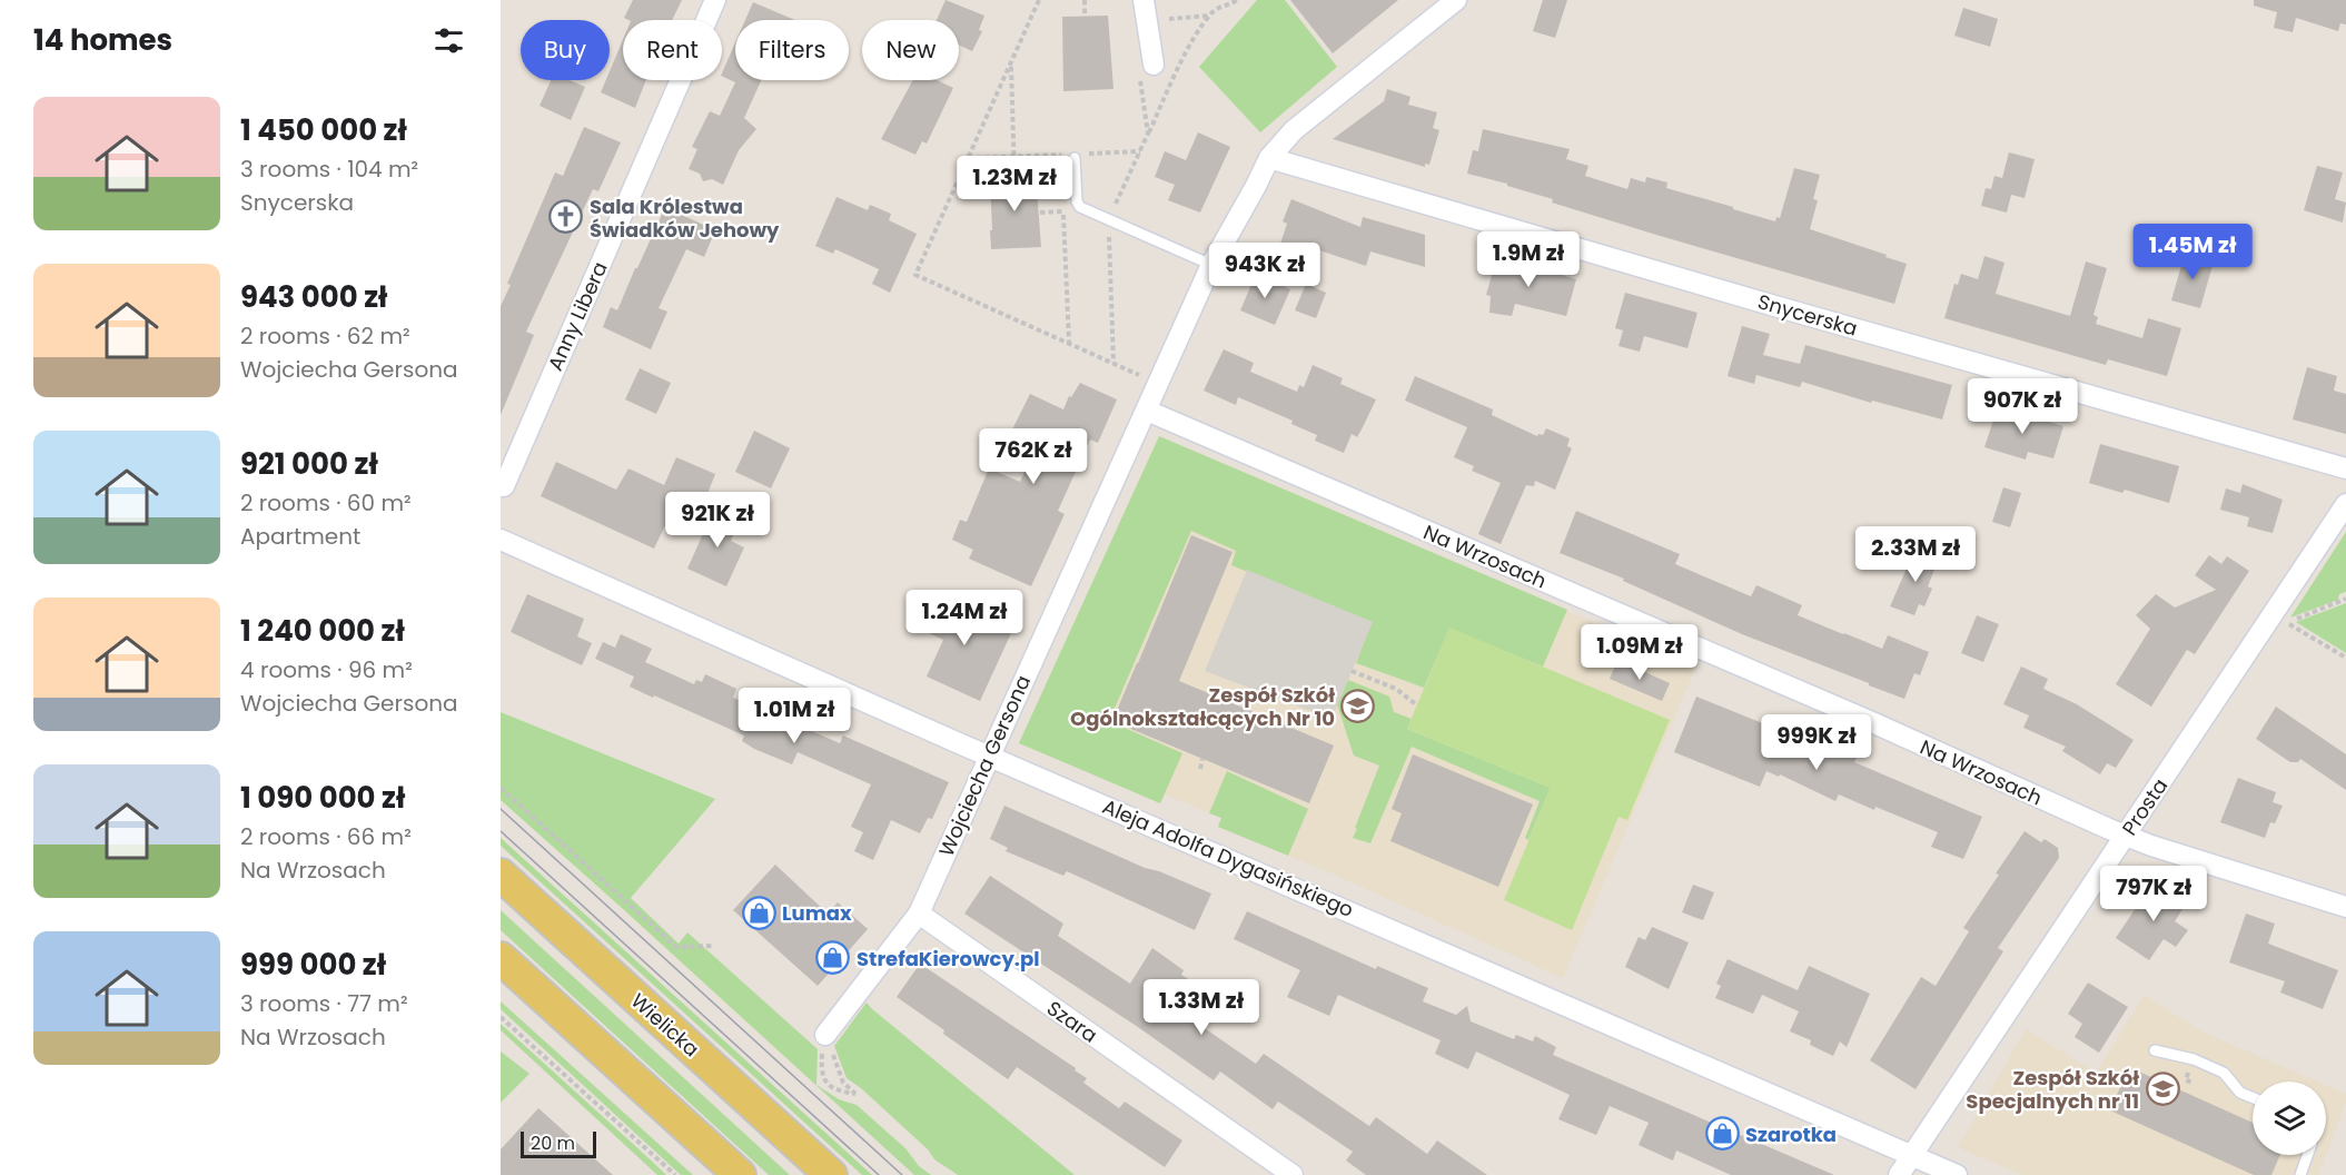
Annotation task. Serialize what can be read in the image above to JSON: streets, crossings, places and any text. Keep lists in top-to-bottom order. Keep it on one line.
{"streets":{"main road":["Wielicka"],"street":["Snycerska","Anny Libera","Na Wrzosach","Wojciecha Gersona","Prosta","Aleja Adolfa Dygasińskiego","Szara"]},"crossings":[["Snycerska","Wojciecha Gersona"],["Na Wrzosach","Wojciecha Gersona"],["Na Wrzosach","Prosta"],["Wojciecha Gersona","Aleja Adolfa Dygasińskiego"],["Wojciecha Gersona","Szara"],["Prosta","Aleja Adolfa Dygasińskiego"]],"places":{"church":["Sala Królestwa Świadków Jehowy"],"school or university":["Zespół Szkół Ogólnokształcących Nr 10","Zespół Szkół Specjalnych nr 11"],"shop":["Lumax","StrefaKierowcy.pl","Szarotka"]},"scale_bar":"20 m","page":{"heading":"14 homes","chip":["Buy","Rent","Filters","New"],"list":[{"name":"1 450 000 zł","note":"3 rooms · 104 m² · Snycerska"},{"name":"943 000 zł","note":"2 rooms · 62 m² · Wojciecha Gersona"},{"name":"921 000 zł","note":"2 rooms · 60 m² · Apartment"},{"name":"1 240 000 zł","note":"4 rooms · 96 m² · Wojciecha Gersona"},{"name":"1 090 000 zł","note":"2 rooms · 66 m² · Na Wrzosach"},{"name":"999 000 zł","note":"3 rooms · 77 m² · Na Wrzosach"}],"price":["1.23M zł","1.45M zł","1.9M zł","943K zł","907K zł","762K zł","921K zł","2.33M zł","1.24M zł","1.09M zł","1.01M zł","999K zł","797K zł","1.33M zł"],"scale":"20 m"}}
